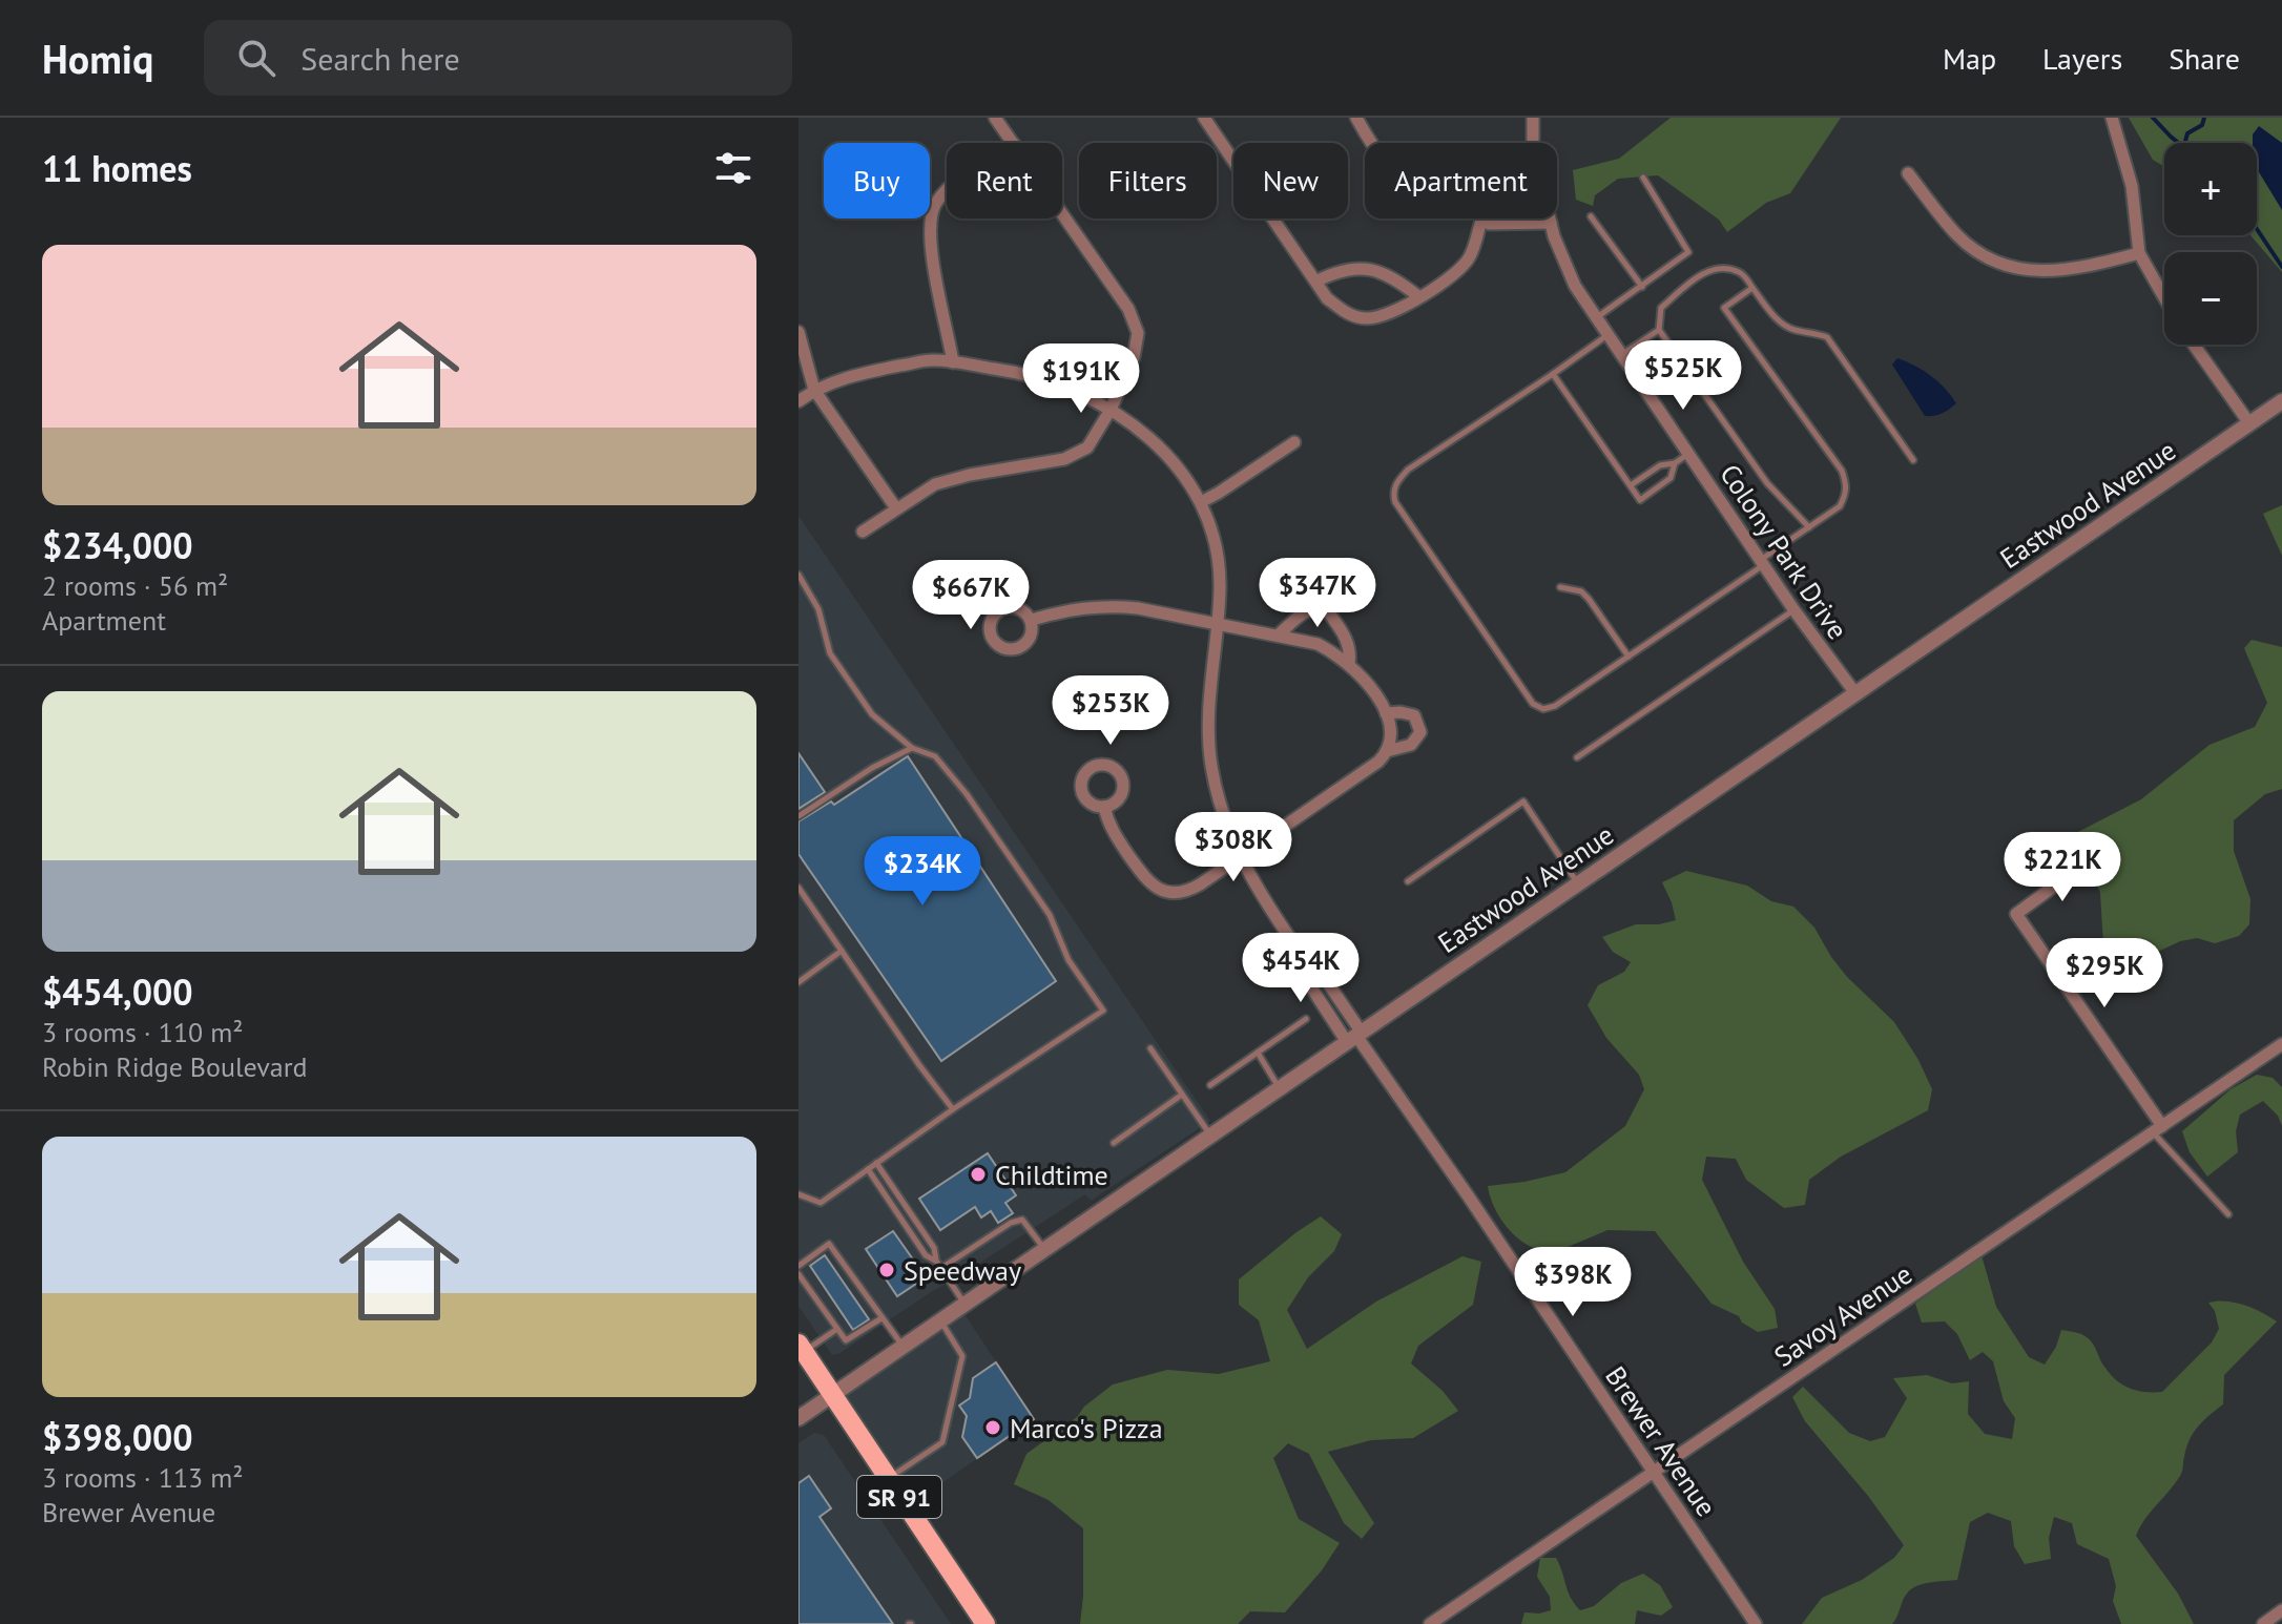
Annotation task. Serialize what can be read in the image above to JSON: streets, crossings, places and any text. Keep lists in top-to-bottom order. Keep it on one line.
{"streets":{"main road":["SR 91"],"street":["Eastwood Avenue","Colony Park Drive","Savoy Avenue","Brewer Avenue"]},"crossings":[["Eastwood Avenue","Colony Park Drive"],["Eastwood Avenue","Brewer Avenue"],["Eastwood Avenue","SR 91"],["Savoy Avenue","Brewer Avenue"]],"places":["Childtime","Speedway","Marco's Pizza"],"page":{"header":"Homiq","search":"Search here","nav":["Map","Layers","Share"],"heading":"11 homes","map_buttons":["+","−"],"chip":["Buy","Rent","Filters","New","Apartment"],"list":[{"name":"$234,000","note":"2 rooms · 56 m² · Apartment"},{"name":"$454,000","note":"3 rooms · 110 m² · Robin Ridge Boulevard"},{"name":"$398,000","note":"3 rooms · 113 m² · Brewer Avenue"}],"price":["$525K","$191K","$347K","$667K","$253K","$308K","$221K","$234K","$454K","$295K","$398K"]}}
